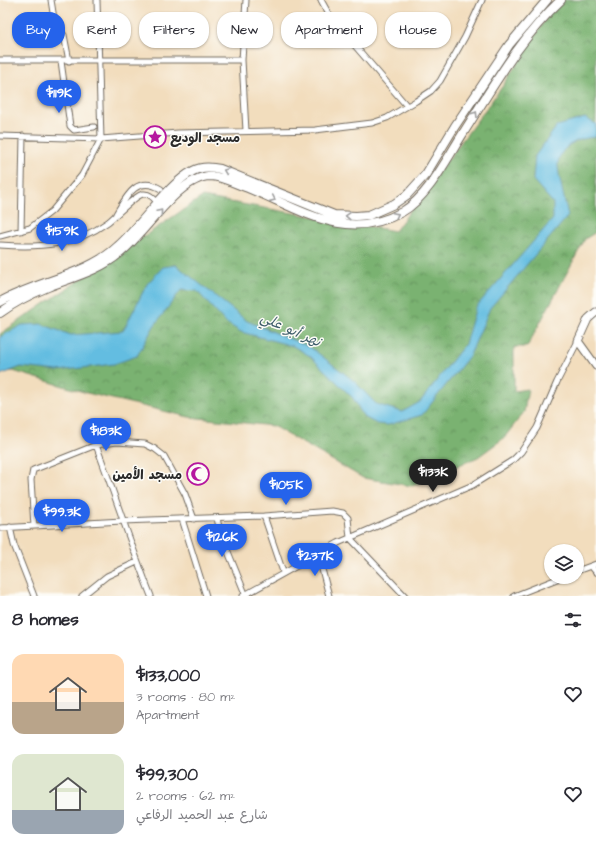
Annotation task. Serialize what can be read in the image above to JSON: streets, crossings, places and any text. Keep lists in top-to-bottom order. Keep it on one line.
{"water":["نهر أبو علي"],"places":{"place":["مسجد الوديع"],"mosque":["مسجد الأمين"]},"page":{"chip":["Buy","Rent","Filters","New","Apartment","House"],"price":["$119K","$159K","$183K","$133K","$105K","$99.3K","$126K","$237K"],"heading":"8 homes","list":[{"name":"$133,000","note":"3 rooms · 80 m² · Apartment"},{"name":"$99,300","note":"2 rooms · 62 m² · شارع عبد الحميد الرفاعي"}]}}
